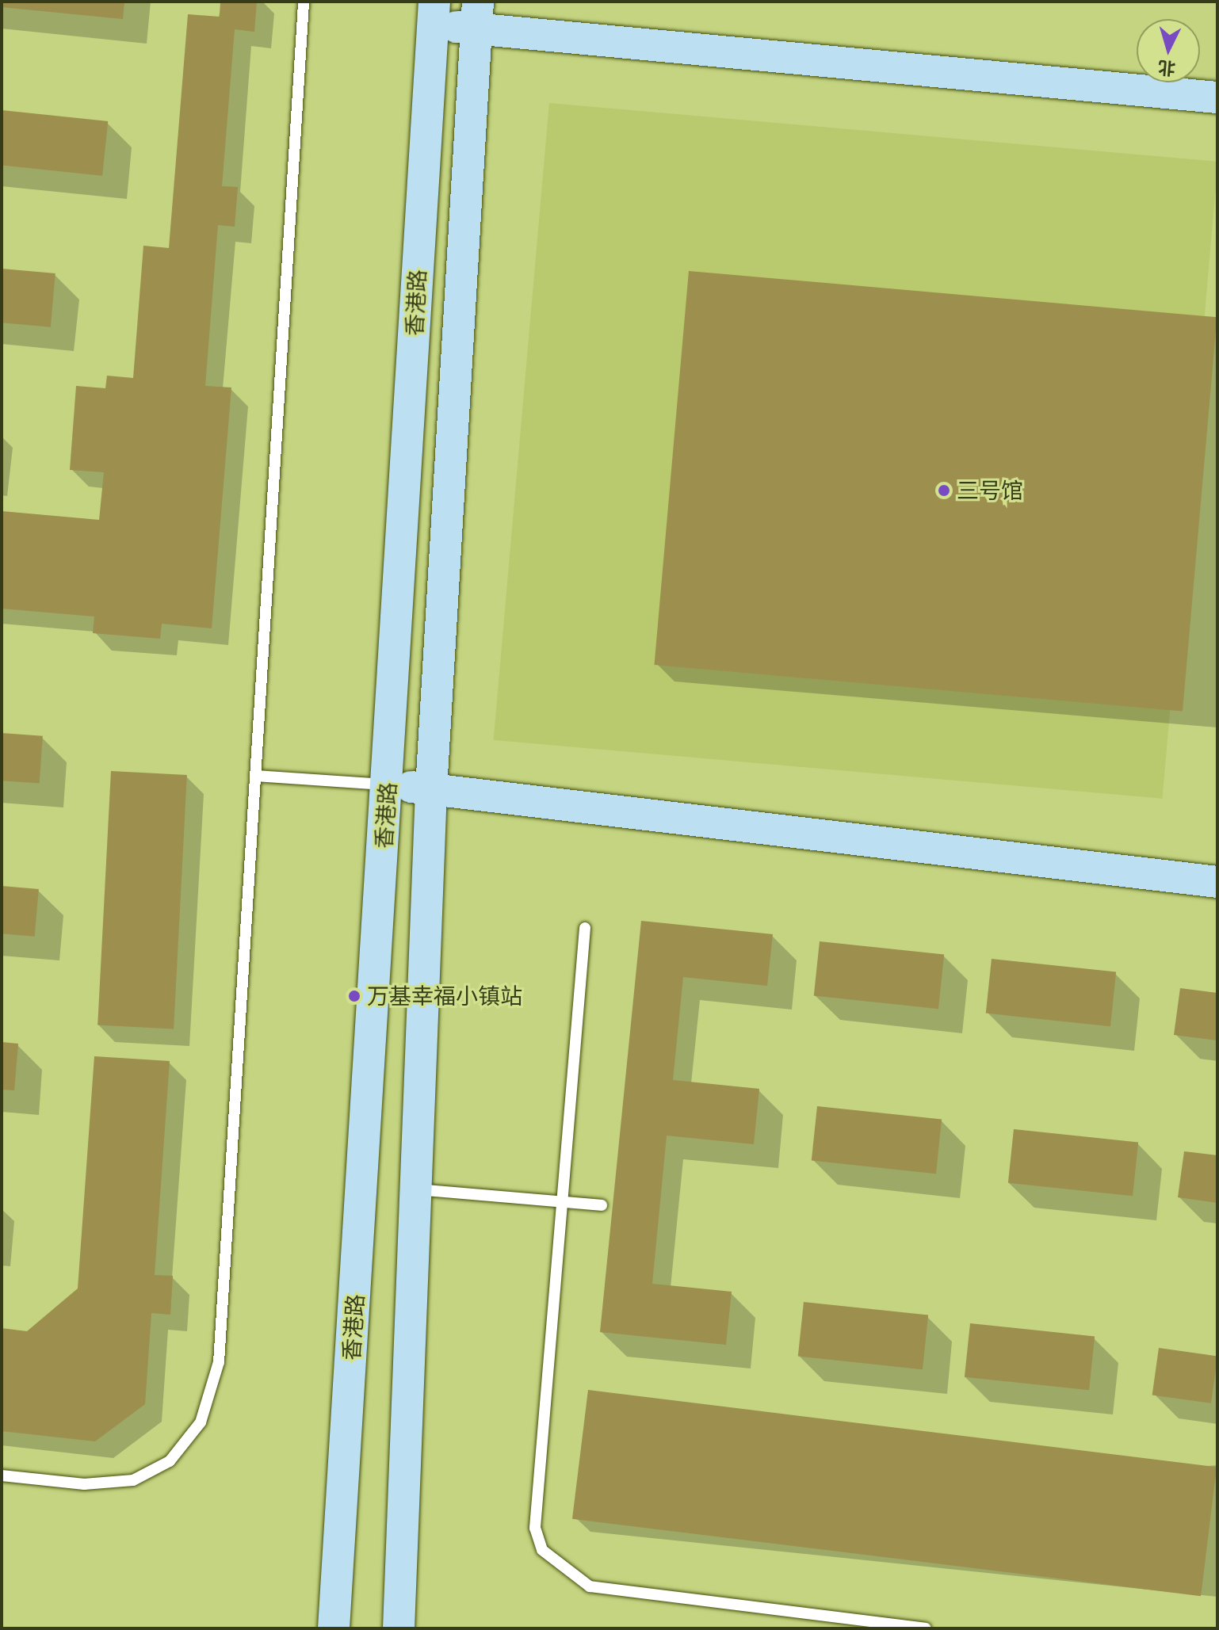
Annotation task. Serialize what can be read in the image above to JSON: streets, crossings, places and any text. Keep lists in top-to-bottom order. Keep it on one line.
{"streets":{"main road":["香港路"]},"places":["三号馆","万基幸福小镇站"],"north":"bottom"}
